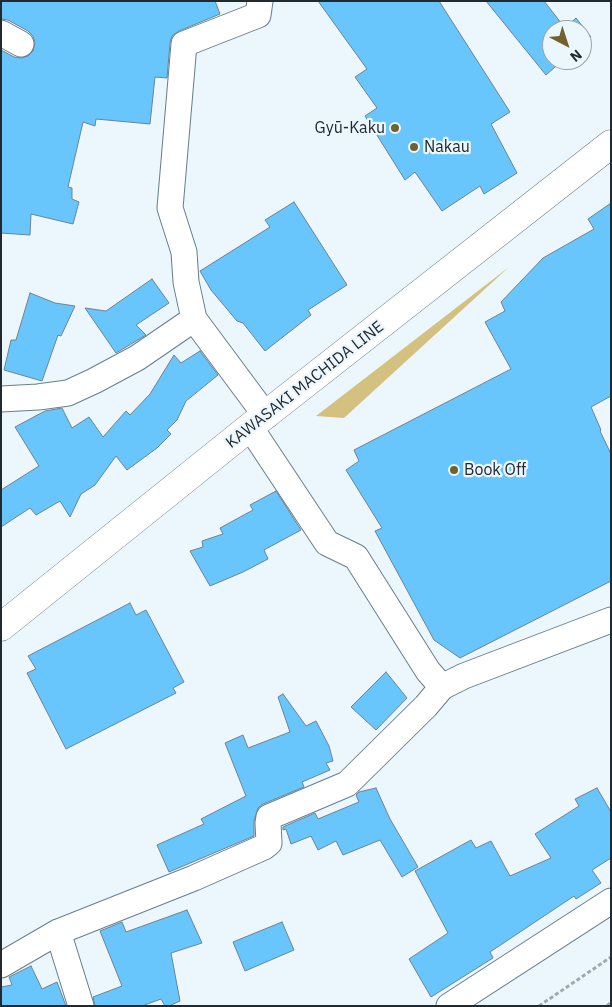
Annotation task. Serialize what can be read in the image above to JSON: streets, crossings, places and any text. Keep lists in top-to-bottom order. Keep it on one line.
{"streets":{"main road":["KAWASAKI MACHIDA LINE"]},"places":["Gyū-Kaku","Nakau","Book Off"],"north":"bottom right"}
